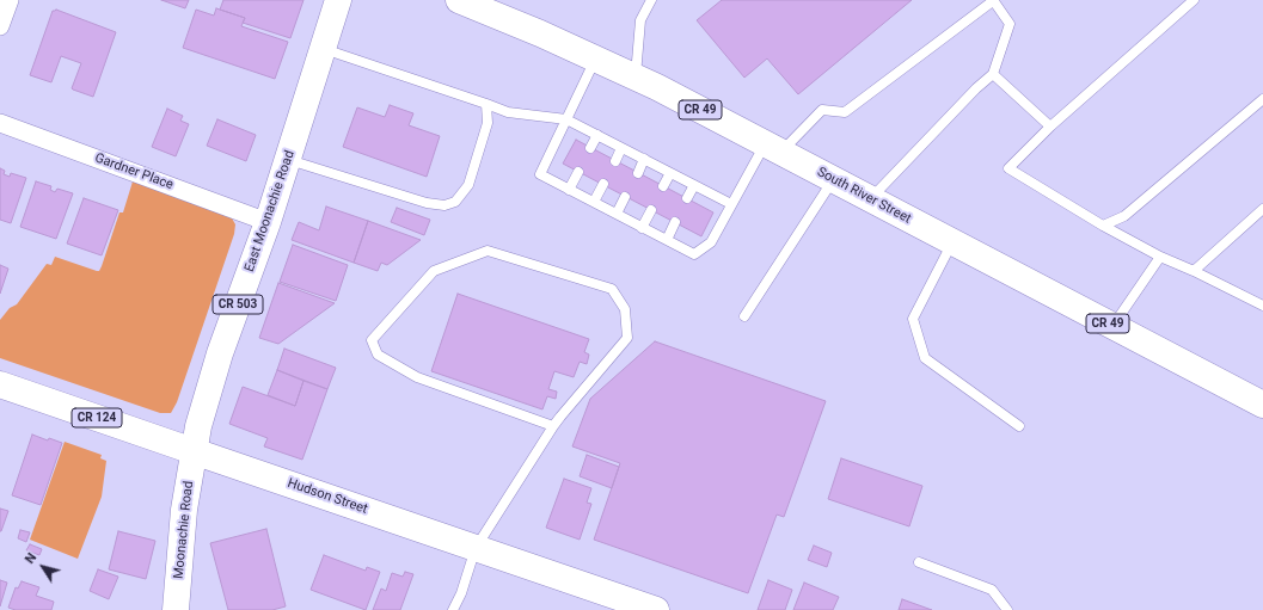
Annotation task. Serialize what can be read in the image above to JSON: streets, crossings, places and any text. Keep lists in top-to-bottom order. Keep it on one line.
{"streets":{"main road":["CR 49","South River Street","East Moonachie Road","CR 503","CR 124","Hudson Street","Moonachie Road"],"street":["Gardner Place"]},"crossings":[["Gardner Place","East Moonachie Road"],["East Moonachie Road","Hudson Street"],["East Moonachie Road","Moonachie Road"],["Hudson Street","Moonachie Road"]],"north":"top left"}
